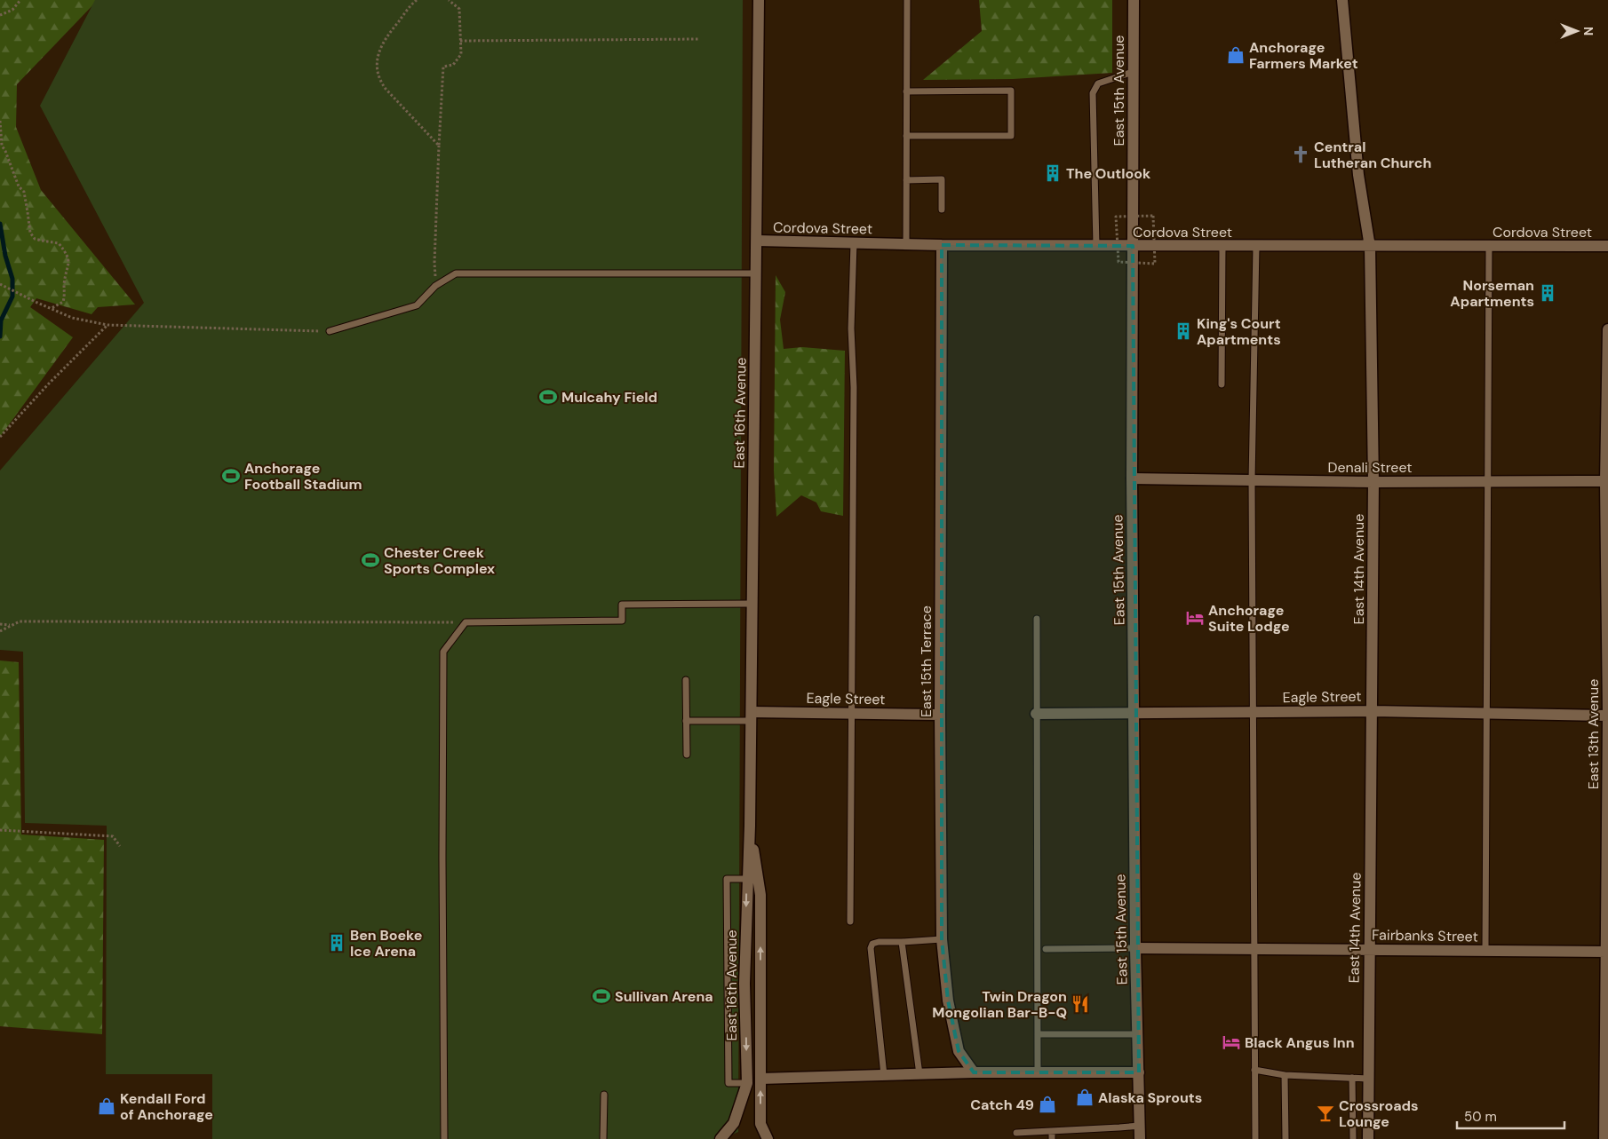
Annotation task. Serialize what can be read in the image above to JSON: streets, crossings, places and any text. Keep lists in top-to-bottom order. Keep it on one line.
{"streets":{"street":["East 15th Avenue","Cordova Street","East 16th Avenue","Denali Street","East 14th Avenue","East 15th Terrace","Eagle Street","East 13th Avenue","Fairbanks Street"]},"crossings":[["East 15th Avenue","Cordova Street"],["East 15th Avenue","Denali Street"],["East 15th Avenue","Eagle Street"],["East 15th Avenue","Fairbanks Street"],["Cordova Street","East 16th Avenue"],["Cordova Street","East 14th Avenue"],["Cordova Street","East 15th Terrace"],["East 16th Avenue","Eagle Street"],["Denali Street","East 14th Avenue"],["Denali Street","East 13th Avenue"],["East 14th Avenue","Eagle Street"],["East 14th Avenue","Fairbanks Street"],["East 15th Terrace","Eagle Street"],["Eagle Street","East 13th Avenue"],["East 13th Avenue","Fairbanks Street"]],"places":{"shop":["Anchorage Farmers Market","Alaska Sprouts","Catch 49","Kendall Ford of Anchorage"],"church":["Central Lutheran Church"],"building":["The Outlook","Norseman Apartments","King's Court Apartments","Ben Boeke Ice Arena"],"sports":["Mulcahy Field","Anchorage Football Stadium","Chester Creek Sports Complex","Sullivan Arena"],"hotel":["Anchorage Suite Lodge","Black Angus Inn"],"restaurant":["Twin Dragon Mongolian Bar-B-Q"],"bar":["Crossroads Lounge"]},"scale_bar":"50 m","north":"right"}
